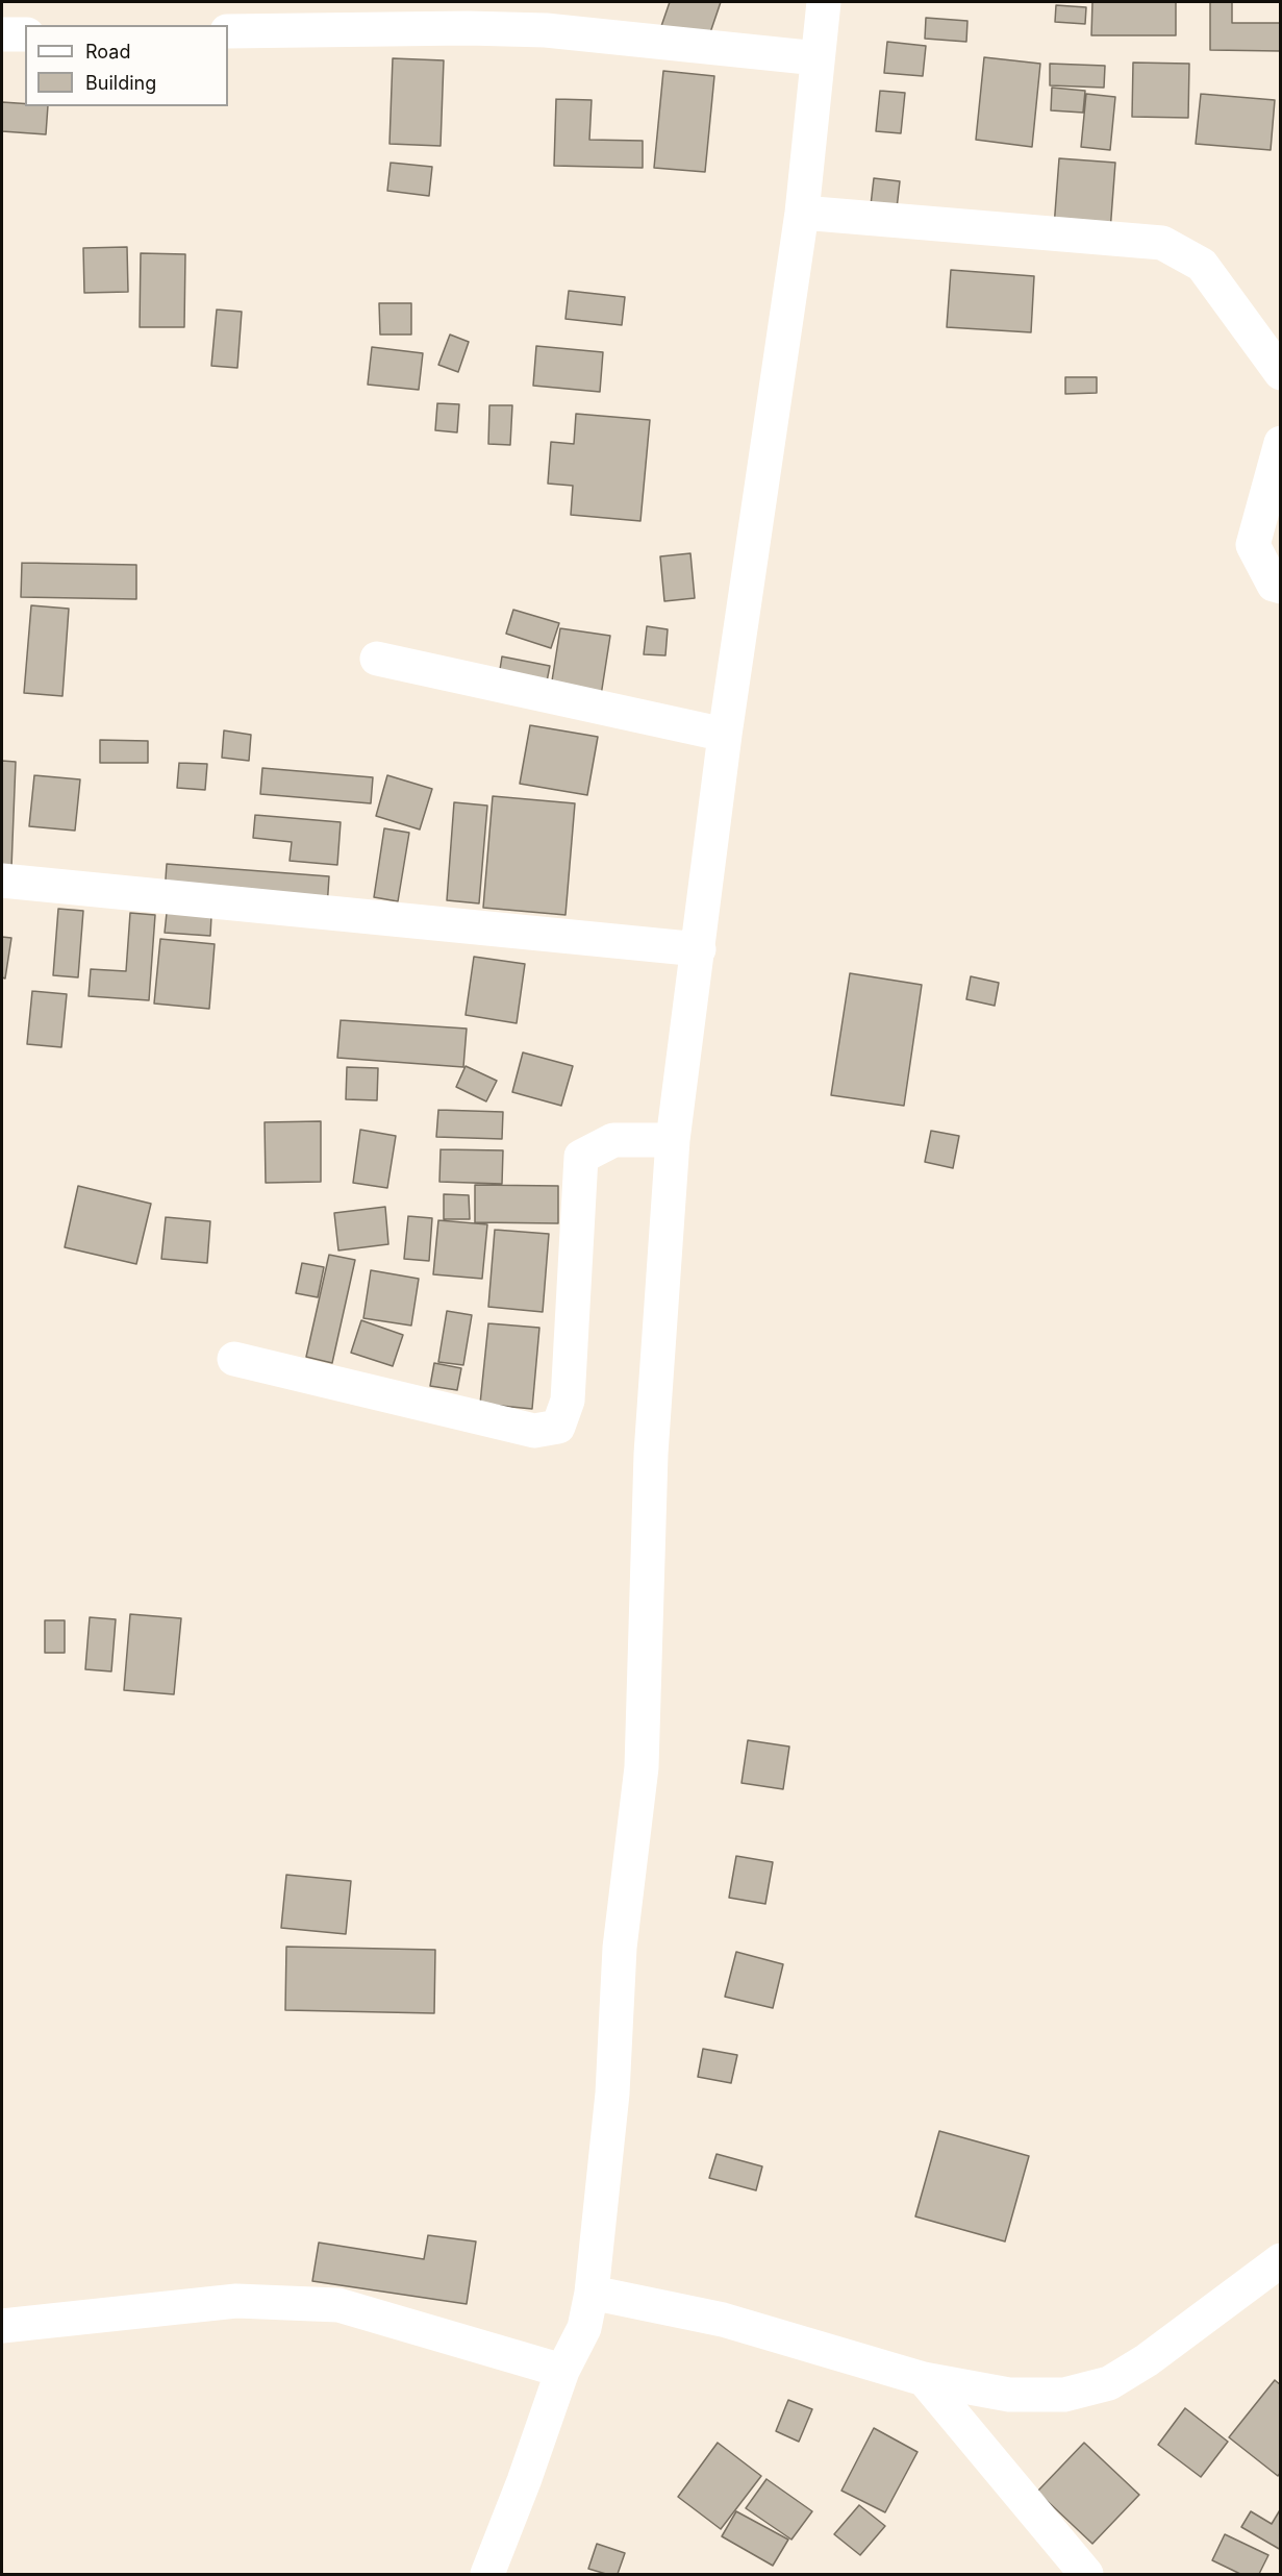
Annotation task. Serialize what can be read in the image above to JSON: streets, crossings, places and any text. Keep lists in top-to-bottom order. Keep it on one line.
{"legend":["Road","Building"]}
